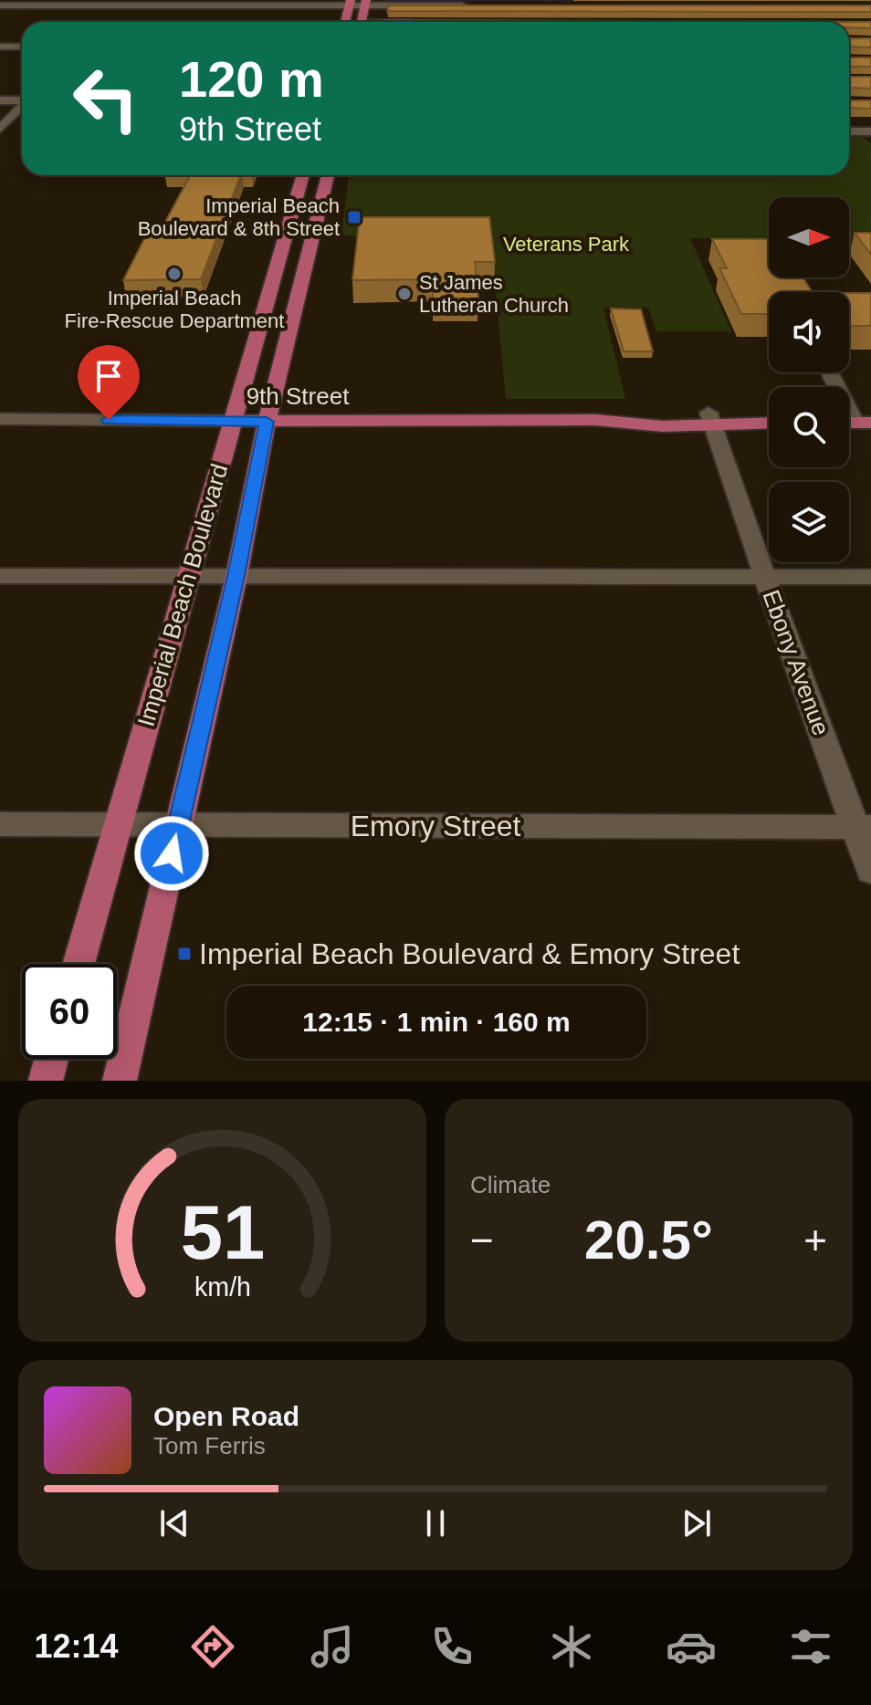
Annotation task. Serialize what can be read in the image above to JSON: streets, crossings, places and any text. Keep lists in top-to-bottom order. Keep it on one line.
{"streets":{"main road":["9th Street","Imperial Beach Boulevard"],"street":["Ebony Avenue","Emory Street"]},"crossings":[["9th Street","Imperial Beach Boulevard"],["9th Street","Ebony Avenue"],["Imperial Beach Boulevard","Emory Street"],["Ebony Avenue","Emory Street"]],"parks":["Veterans Park"],"places":{"transit":["Imperial Beach Boulevard & 8th Street","Imperial Beach Boulevard & Emory Street"],"other":["Imperial Beach Fire-Rescue Department","St James Lutheran Church"]},"north":"right","page":{"turn":["120 m","9th Street"],"limit":"60","trip":"12:15 · 1 min · 160 m","tile":"Climate","heat":["−","20.5°","+"],"song":["Open Road","Tom Ferris"],"tabs":"12:14","gauge":["51","km/h"]}}
